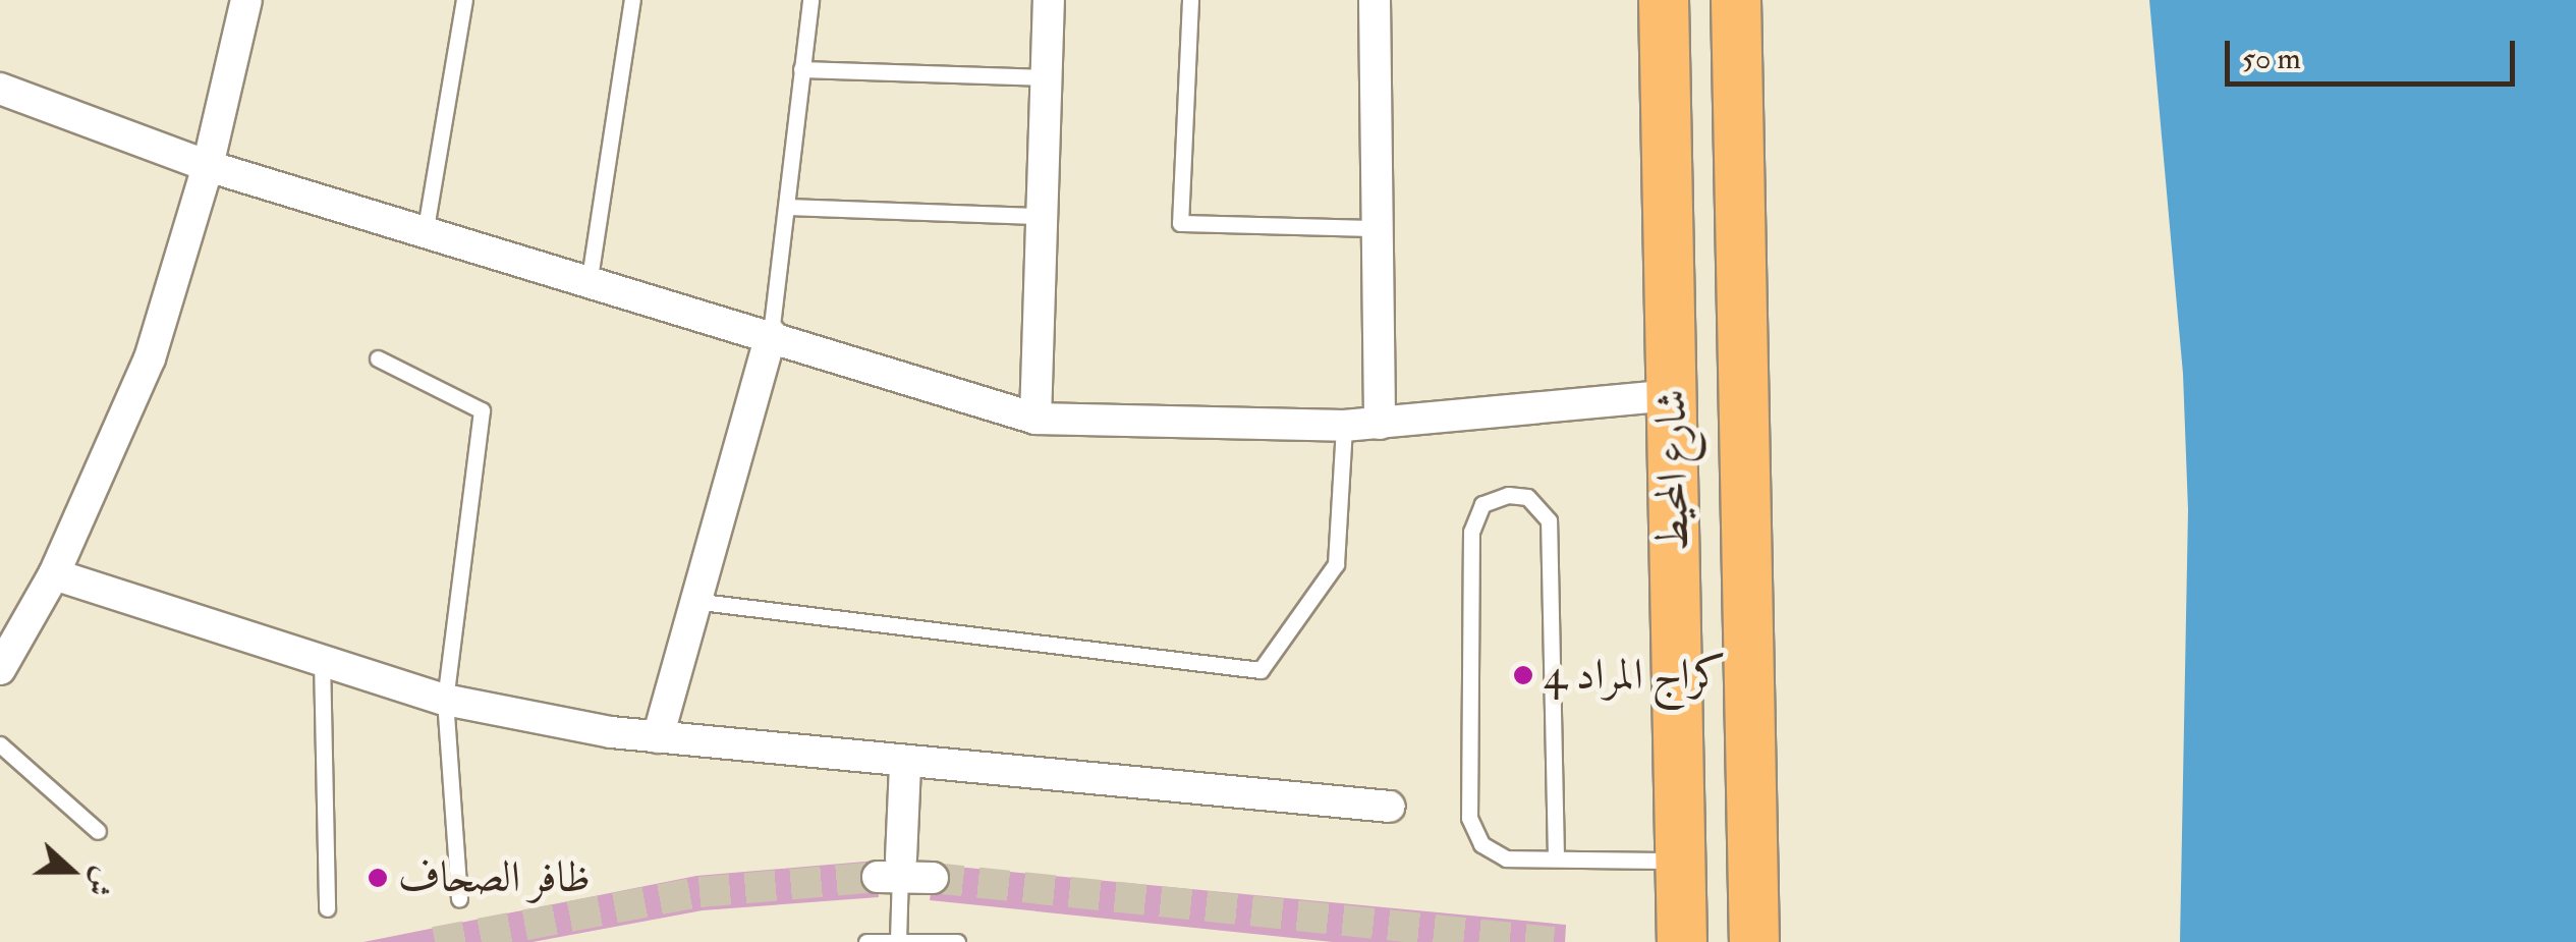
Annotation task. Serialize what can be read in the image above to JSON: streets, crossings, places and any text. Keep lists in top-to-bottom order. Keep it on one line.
{"streets":{"main road":["شارع المحيط"]},"places":["كراج المراد 4","ظافر الصحاف"],"scale_bar":"50 m","north":"right"}
